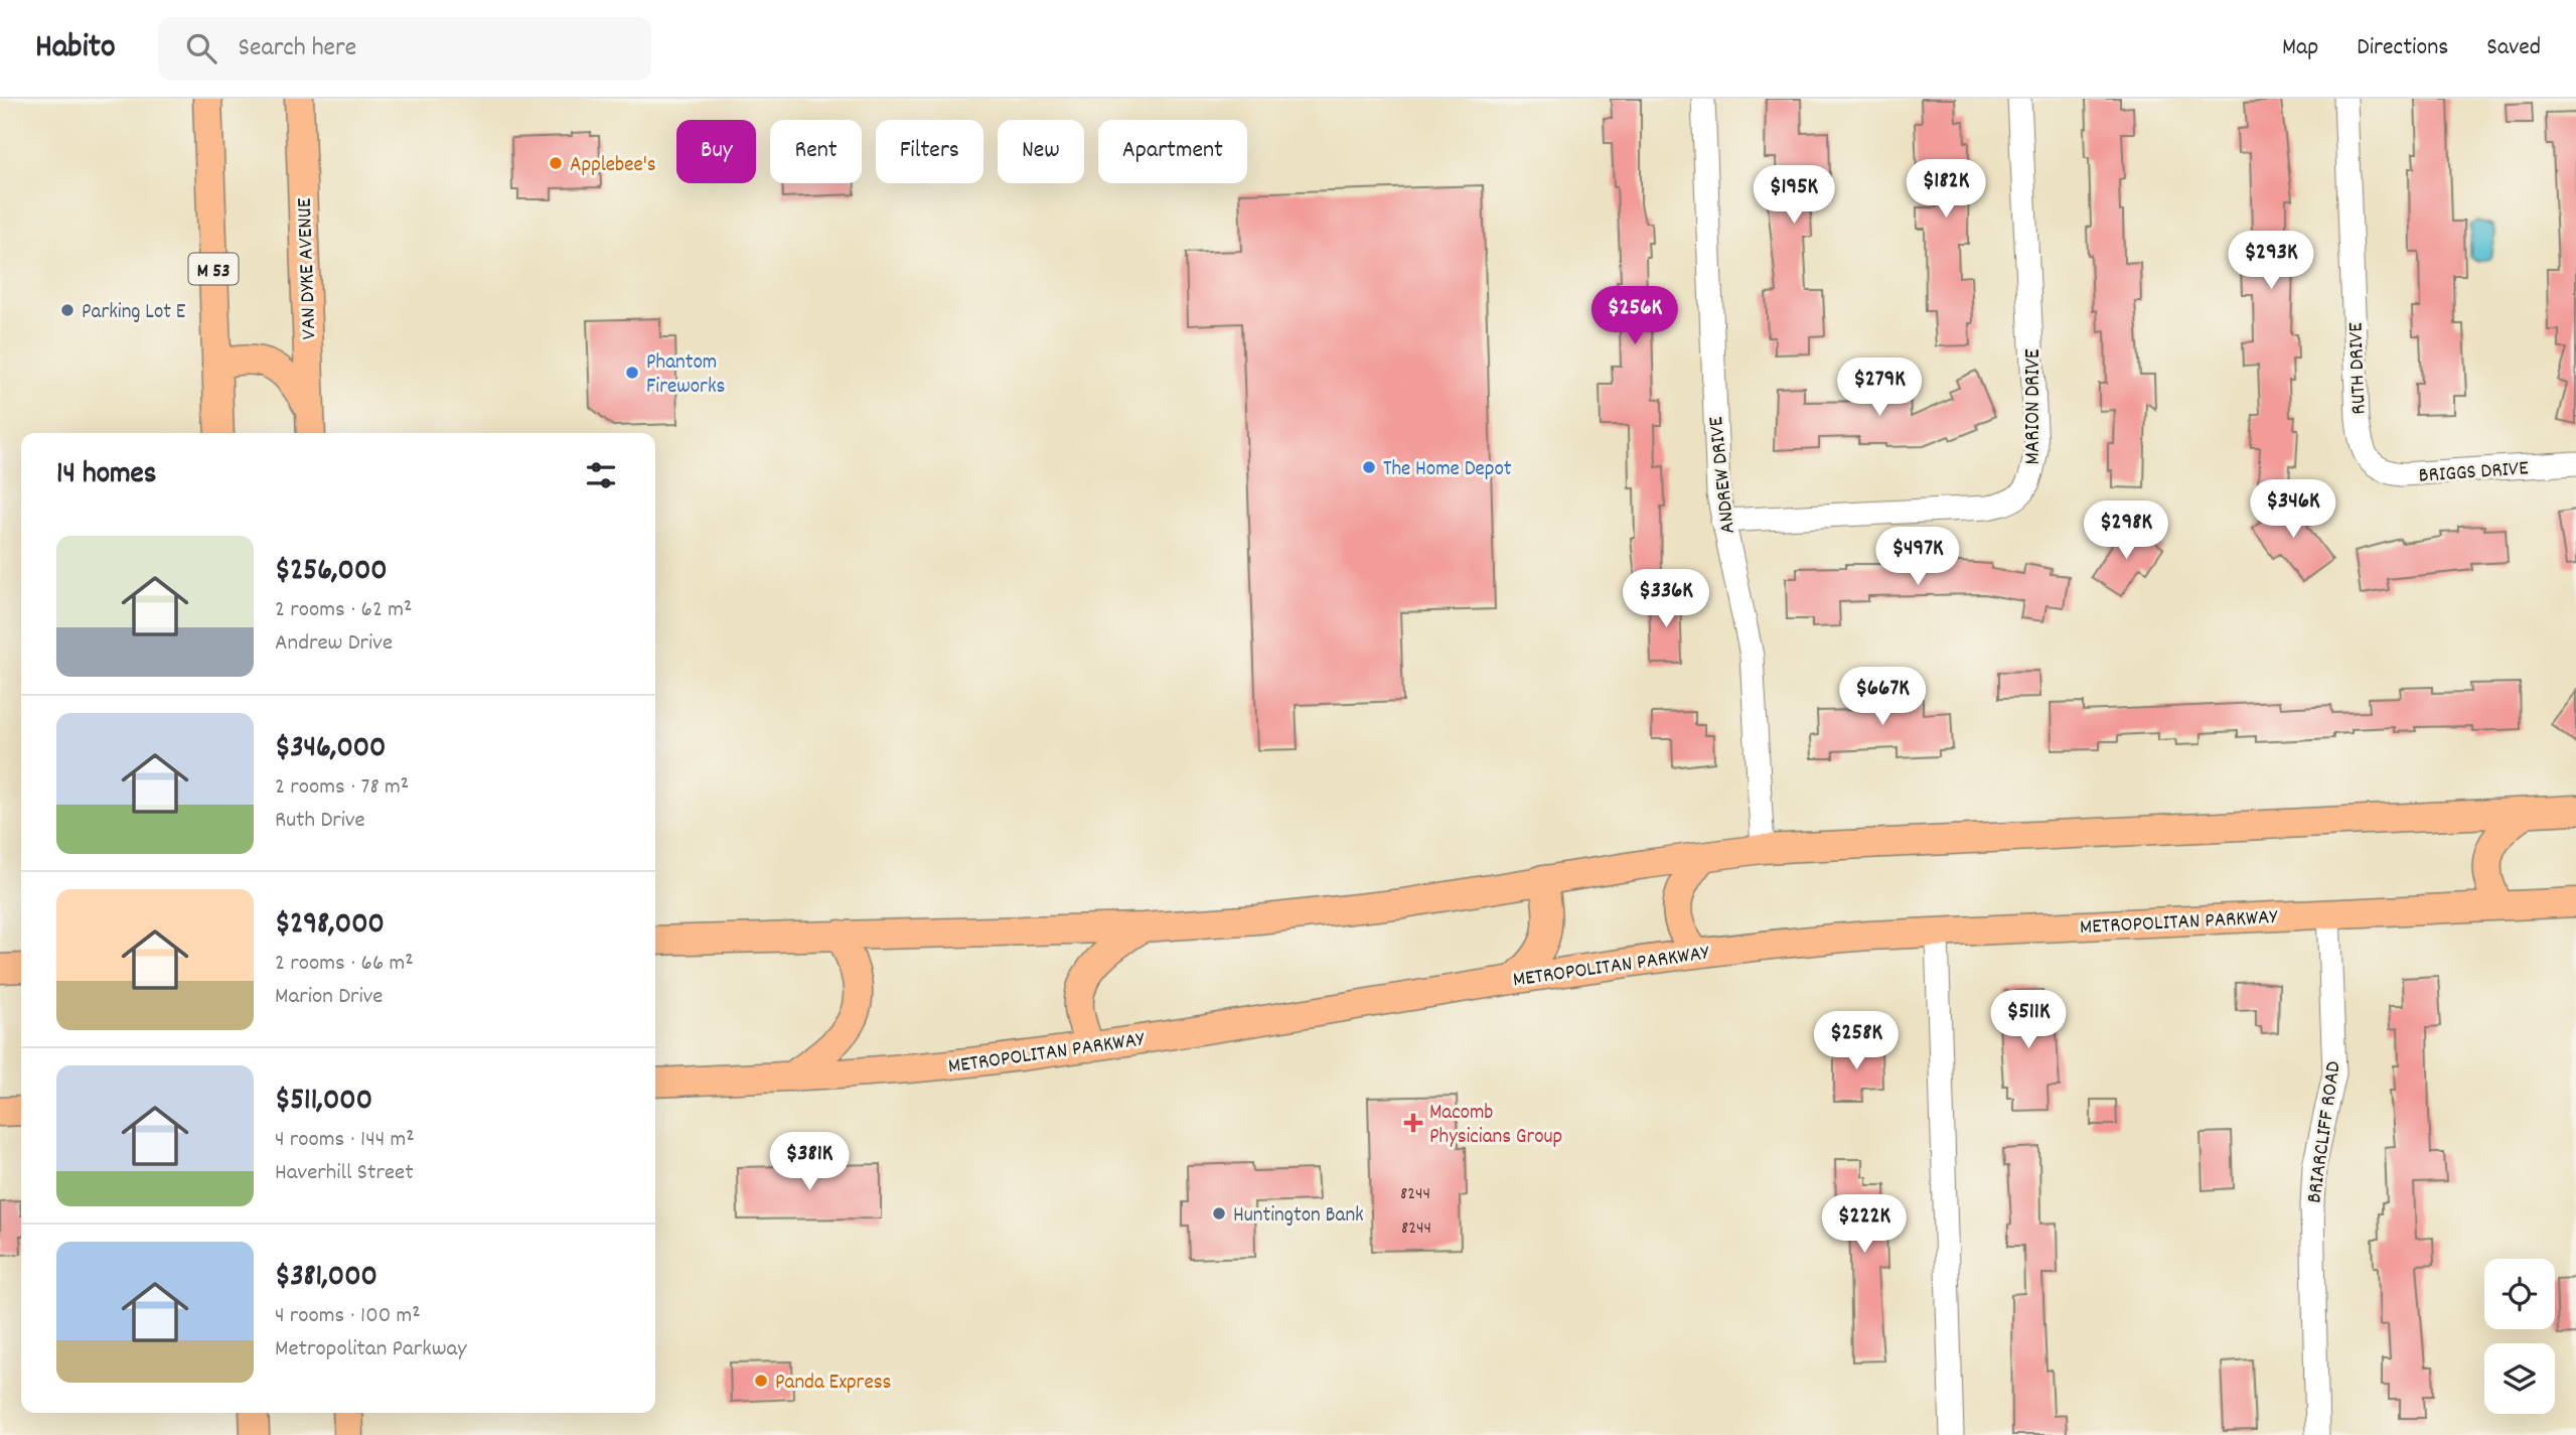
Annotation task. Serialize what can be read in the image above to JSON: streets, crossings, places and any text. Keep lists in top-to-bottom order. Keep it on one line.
{"streets":{"main road":["M 53","VAN DYKE AVENUE","METROPOLITAN PARKWAY"],"street":["RUTH DRIVE","MARION DRIVE","BRIGGS DRIVE","ANDREW DRIVE","BRIARCLIFF ROAD"]},"crossings":[["RUTH DRIVE","BRIGGS DRIVE"],["MARION DRIVE","ANDREW DRIVE"],["METROPOLITAN PARKWAY","BRIARCLIFF ROAD"]],"places":{"other":["Applebee's","Parking Lot E","Phantom Fireworks","The Home Depot","Huntington Bank","Panda Express"],"health":["Macomb Physicians Group"]},"house_numbers":["8244","8244"],"page":{"header":"Habito","search":"Search here","nav":["Map","Directions","Saved"],"chip":["Buy","Rent","Filters","New","Apartment"],"price":["$182K","$195K","$293K","$256K","$279K","$346K","$298K","$497K","$336K","$667K","$511K","$258K","$381K","$222K"],"heading":"14 homes","list":[{"name":"$256,000","note":"2 rooms · 62 m² · Andrew Drive"},{"name":"$346,000","note":"2 rooms · 78 m² · Ruth Drive"},{"name":"$298,000","note":"2 rooms · 66 m² · Marion Drive"},{"name":"$511,000","note":"4 rooms · 144 m² · Haverhill Street"},{"name":"$381,000","note":"4 rooms · 100 m² · Metropolitan Parkway"}]}}
